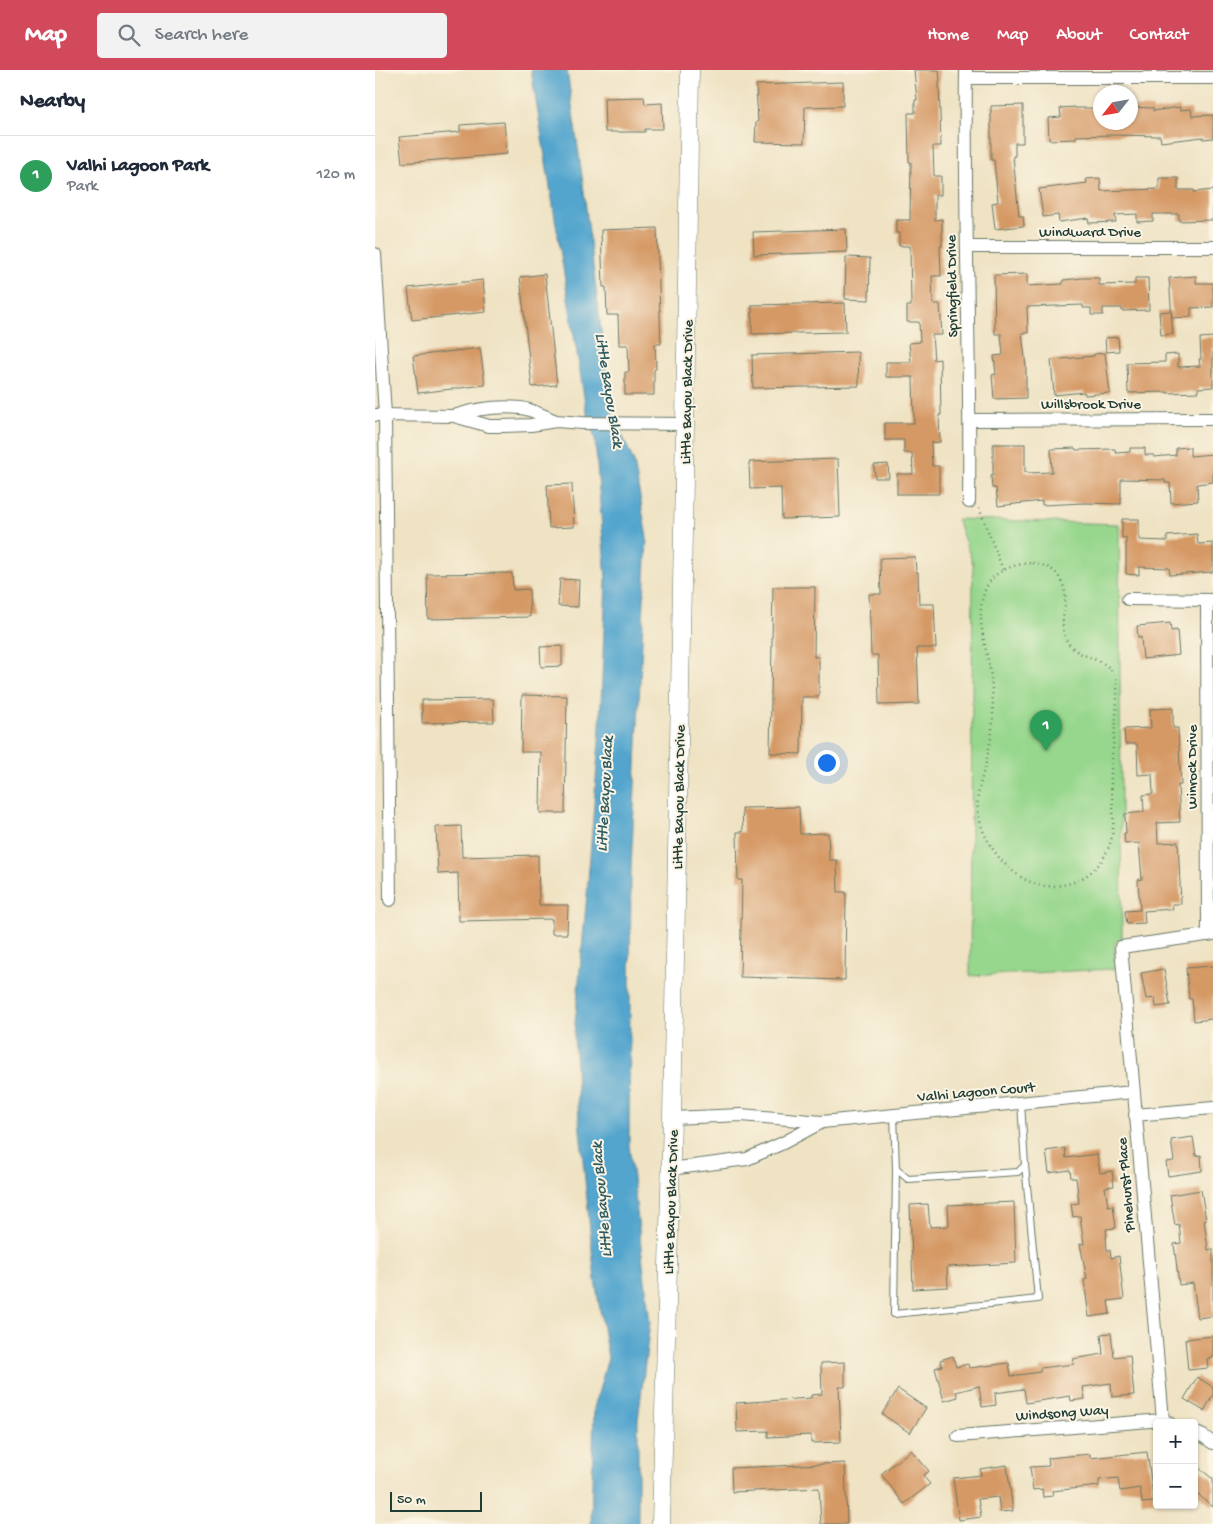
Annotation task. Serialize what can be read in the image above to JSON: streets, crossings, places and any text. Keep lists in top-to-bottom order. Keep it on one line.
{"streets":{"main road":["Little Bayou Black Drive"],"street":["Windward Drive","Springfield Drive","Willsbrook Drive","Winrock Drive","Valhi Lagoon Court","Pinehurst Place","Windsong Way"]},"crossings":[["Windward Drive","Springfield Drive"],["Springfield Drive","Willsbrook Drive"],["Little Bayou Black Drive","Valhi Lagoon Court"],["Winrock Drive","Pinehurst Place"],["Valhi Lagoon Court","Pinehurst Place"]],"water":["Little Bayou Black"],"scale_bar":"50 m","north":"bottom left","page":{"header":"Map","search":"Search here","nav":["Home","Map","About","Contact"],"heading":"Nearby","list":[{"mark":"1","name":"Valhi Lagoon Park","note":"Park","value":"120 m"}],"pins":"1","map_buttons":["+","−"],"scale":"50 m"}}
